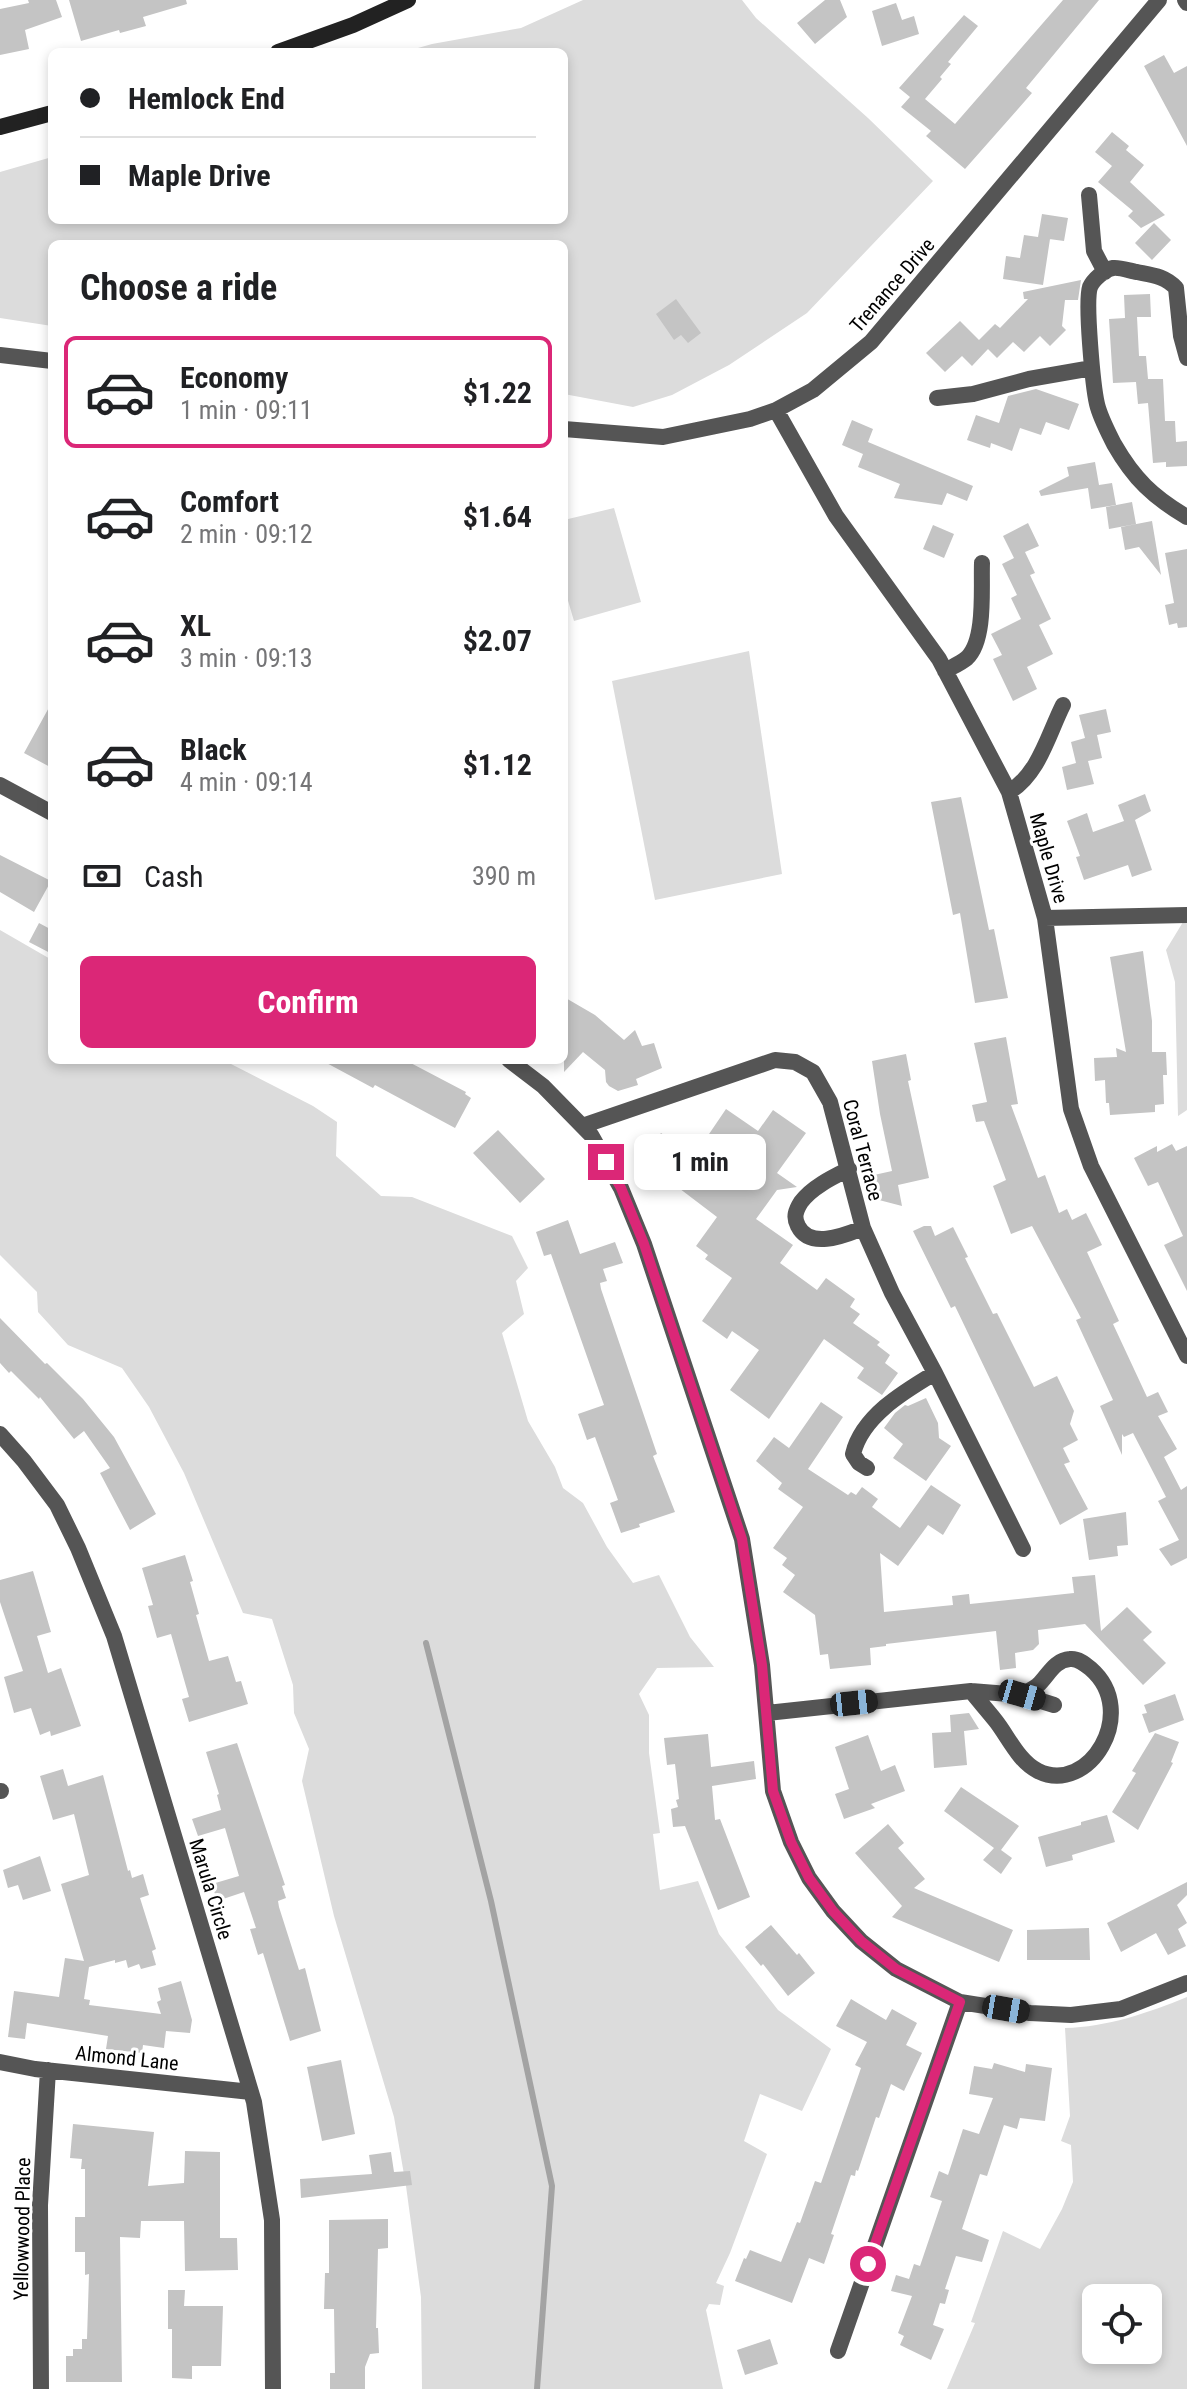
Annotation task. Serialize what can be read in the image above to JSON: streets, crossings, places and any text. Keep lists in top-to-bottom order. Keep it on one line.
{"streets":{"street":["Trenance Drive","Maple Drive","Coral Terrace","Marula Circle","Almond Lane","Yellowwood Place"]},"crossings":[["Trenance Drive","Maple Drive"],["Marula Circle","Almond Lane"],["Almond Lane","Yellowwood Place"]],"page":{"banner":["Hemlock End","Maple Drive"],"heading":"Choose a ride","list":[{"name":"Economy","note":"1 min · 09:11","value":"$1.22"},{"name":"Comfort","note":"2 min · 09:12","value":"$1.64"},{"name":"XL","note":"3 min · 09:13","value":"$2.07"},{"name":"Black","note":"4 min · 09:14","value":"$1.12"}],"pay":["Cash","390 m"],"buttons":"Confirm","bubble":"1 min"}}
